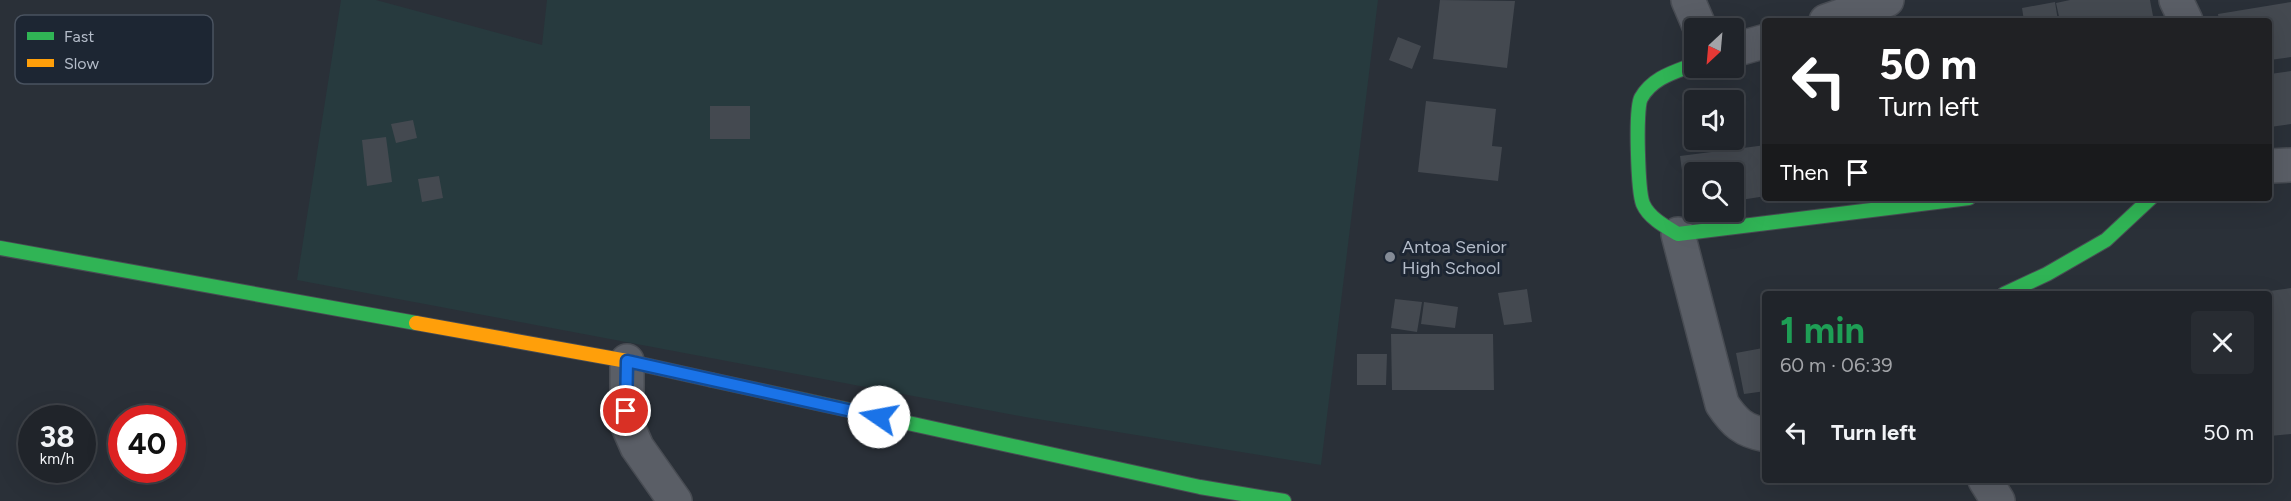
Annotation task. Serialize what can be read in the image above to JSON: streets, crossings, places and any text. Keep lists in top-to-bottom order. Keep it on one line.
{"places":["Antoa Senior High School"],"legend":["Fast","Slow"],"north":"bottom left","page":{"turn":["50 m","Turn left"],"then":"Then","heading":["1 min","60 m · 06:39"],"list":[{"name":"Turn left","value":"50 m"}],"speed":"38 km/h","limit":"40"}}
